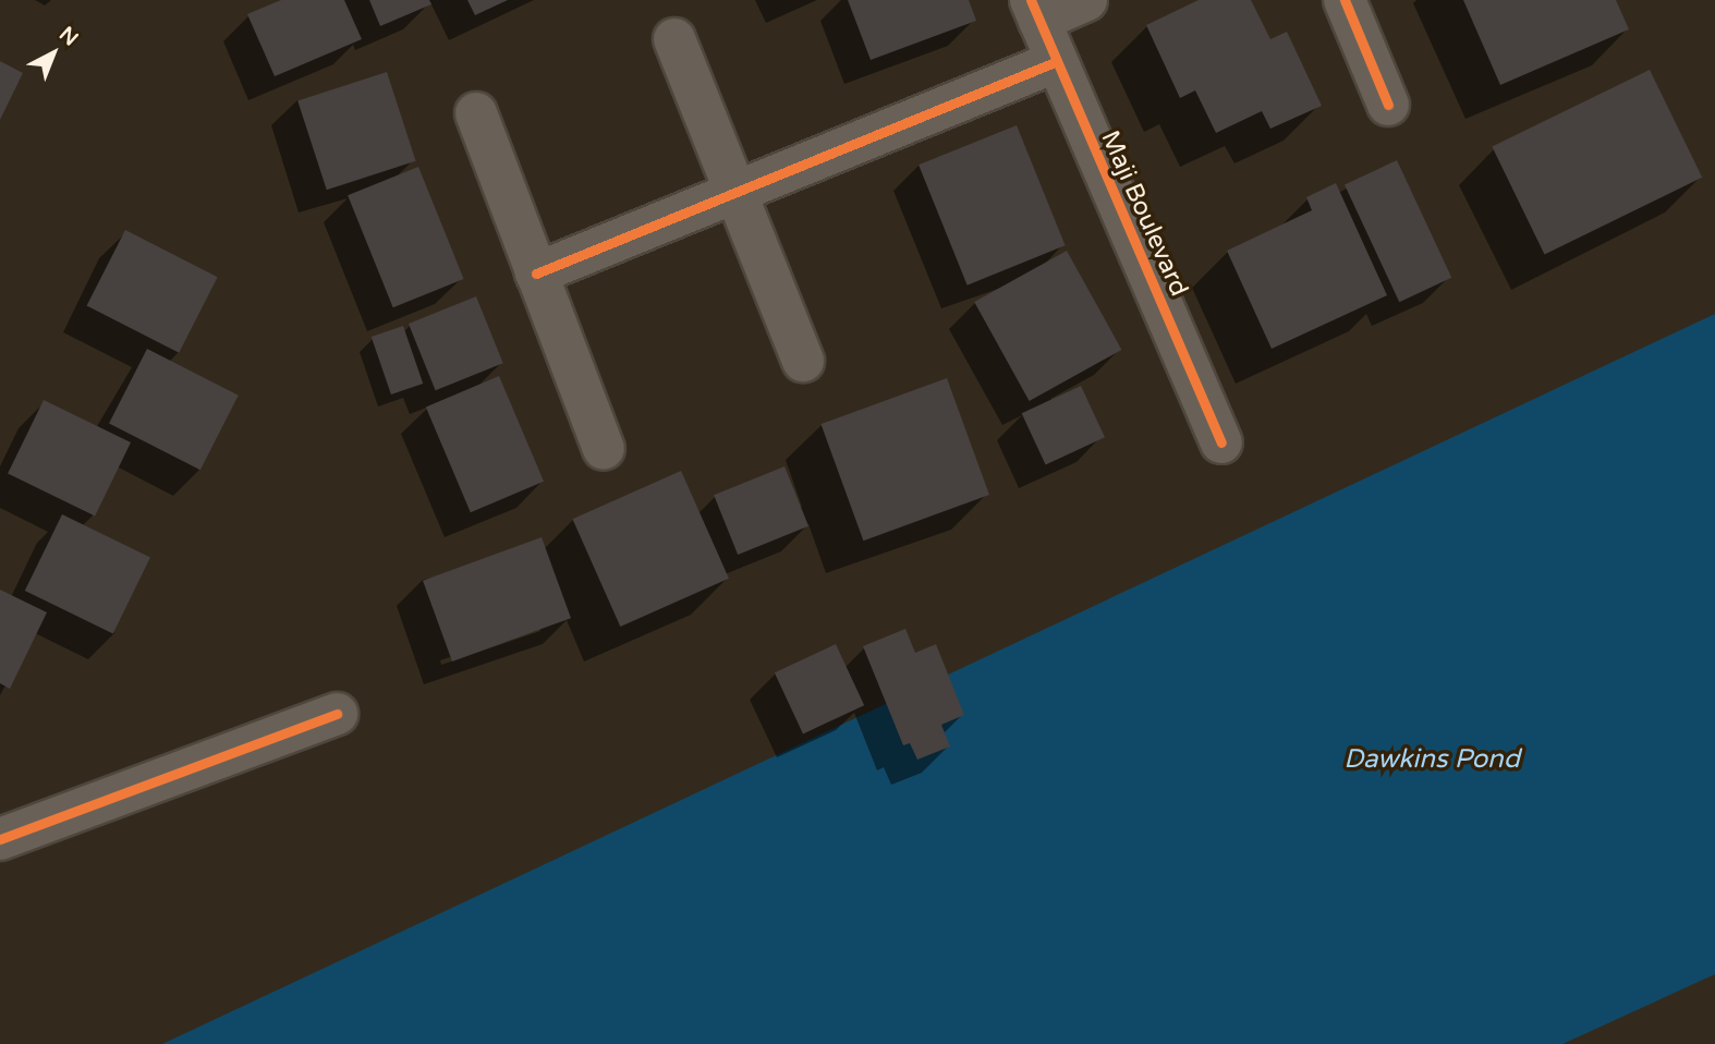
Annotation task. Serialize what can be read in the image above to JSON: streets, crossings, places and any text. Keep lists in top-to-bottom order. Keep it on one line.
{"streets":{"street":["Maji Boulevard"]},"water":["Dawkins Pond"],"north":"top right"}
